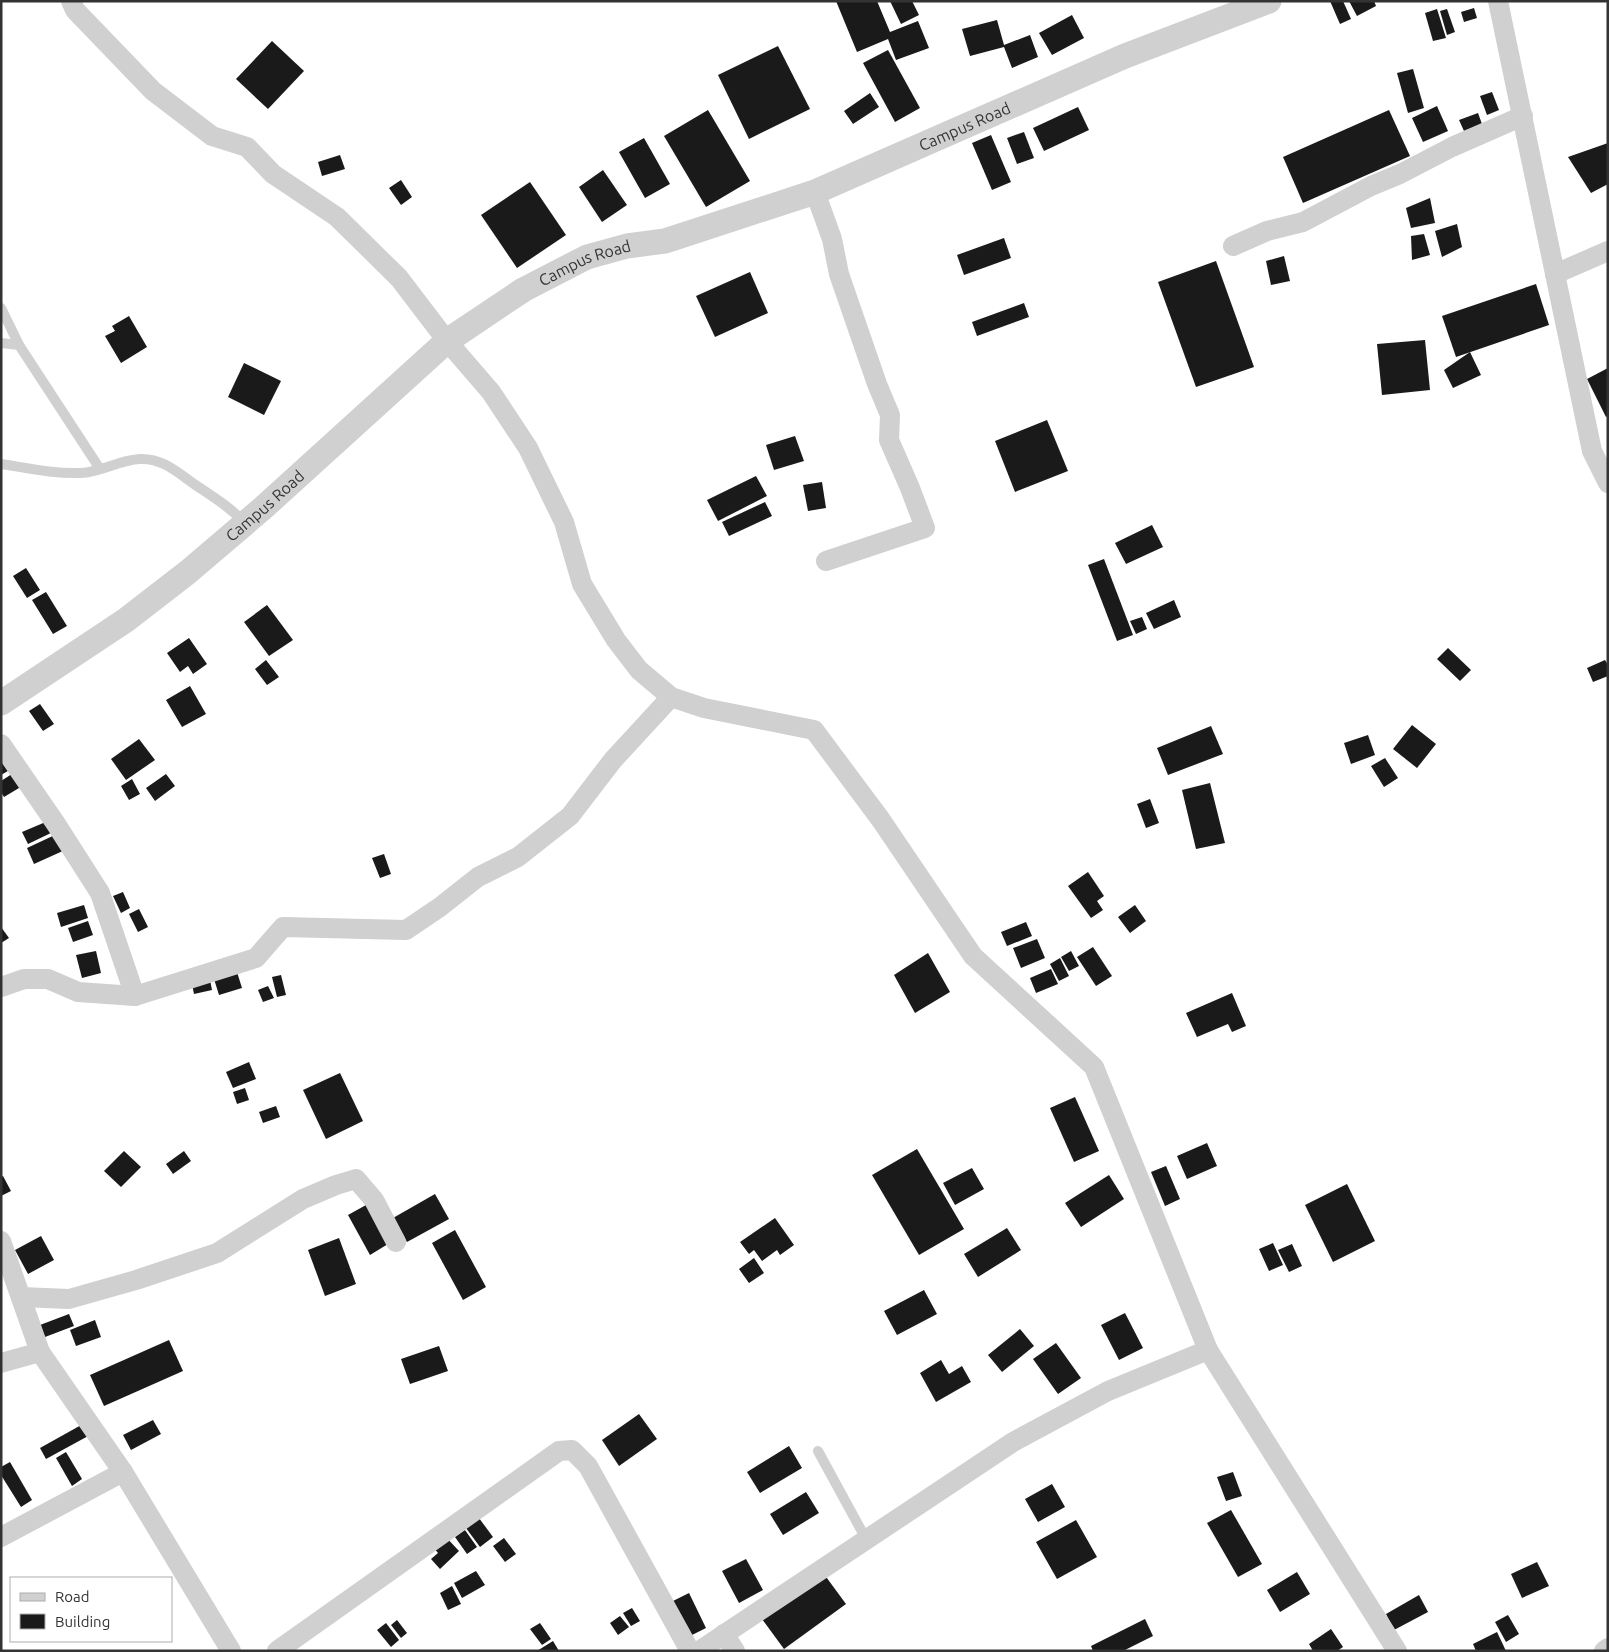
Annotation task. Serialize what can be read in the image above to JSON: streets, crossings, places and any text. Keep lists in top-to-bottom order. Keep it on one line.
{"streets":{"street":["Campus Road"]},"legend":["Road","Building"]}
